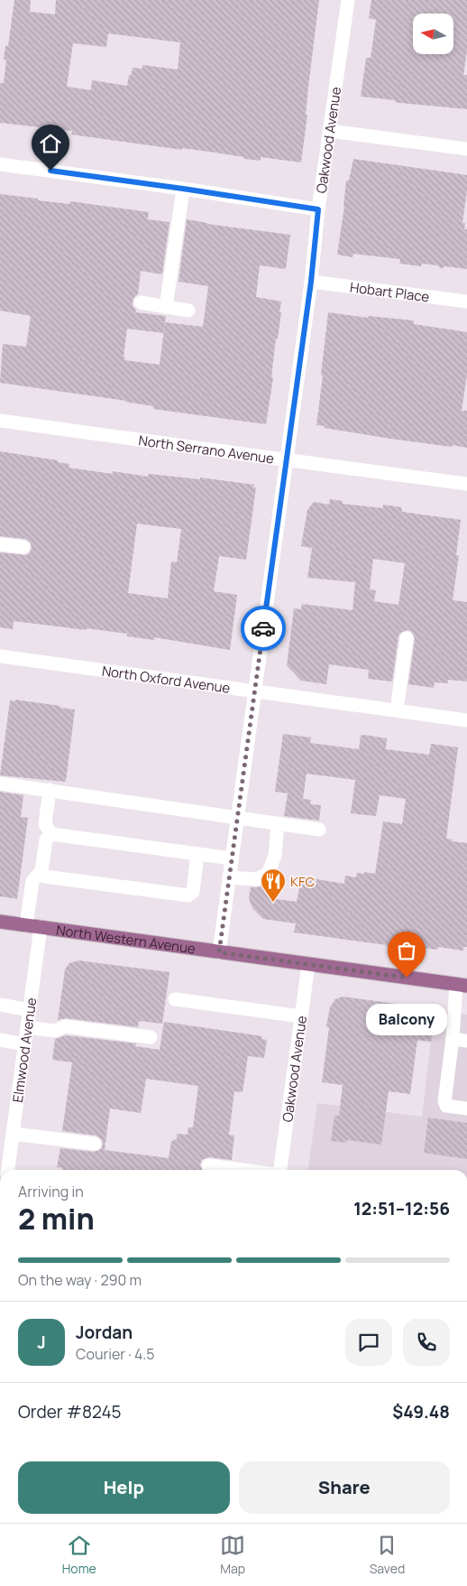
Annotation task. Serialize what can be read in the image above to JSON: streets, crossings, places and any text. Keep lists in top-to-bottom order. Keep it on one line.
{"streets":{"main road":["North Western Avenue"],"street":["Oakwood Avenue","Hobart Place","North Serrano Avenue","North Oxford Avenue","Elmwood Avenue"]},"crossings":[["Oakwood Avenue","Hobart Place"],["Oakwood Avenue","North Serrano Avenue"],["Oakwood Avenue","North Oxford Avenue"],["Oakwood Avenue","North Western Avenue"],["North Western Avenue","Elmwood Avenue"]],"places":{"restaurant":["KFC"],"other":["Balcony"]},"north":"left","page":{"bubble":"Balcony","heading":["2 min","Arriving in","12:51–12:56"],"panel":["Jordan","Courier · 4.5","Order #8245","$49.48"],"bar":"On the way · 290 m","round":"J","buttons":["Help","Share"],"tabs":["Home","Map","Saved"]}}
